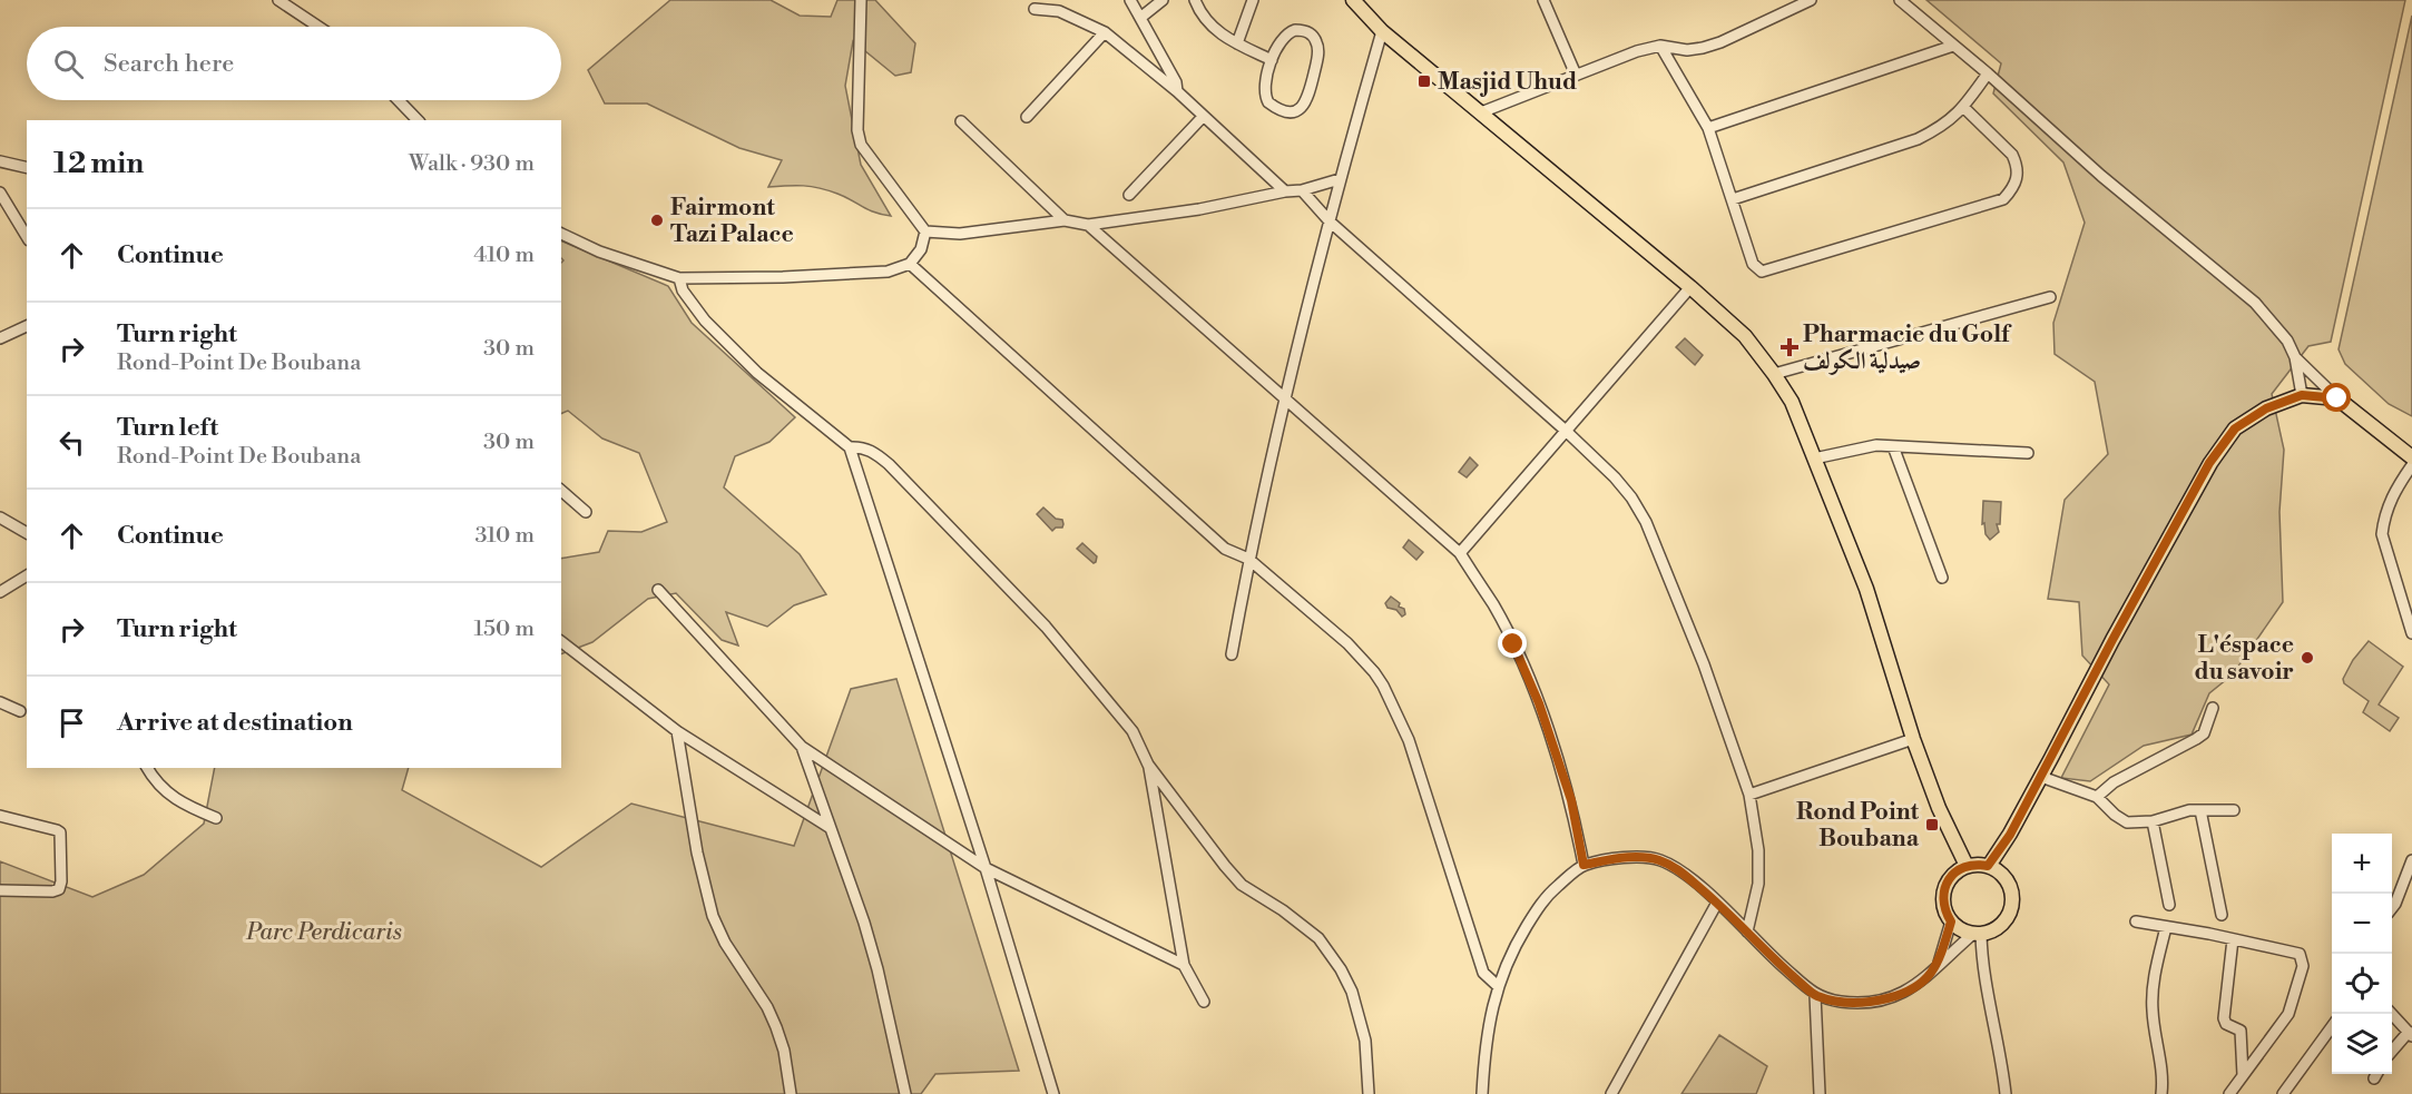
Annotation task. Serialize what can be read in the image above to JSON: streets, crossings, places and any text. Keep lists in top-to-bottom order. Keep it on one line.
{"parks":["Parc Perdicaris"],"places":{"transit":["Masjid Uhud","Rond Point Boubana"],"other":["Fairmont Tazi Palace","L'éspace du savoir"],"health":["Pharmacie du Golf صيدلية الكولف"]},"page":{"search":"Search here","heading":["12 min","Walk · 930 m"],"list":[["Continue","410 m"],["Turn right","Rond-Point De Boubana","30 m"],["Turn left","Rond-Point De Boubana","30 m"],["Continue","310 m"],["Turn right","150 m"],"Arrive at destination"],"map_buttons":["+","−"]}}
